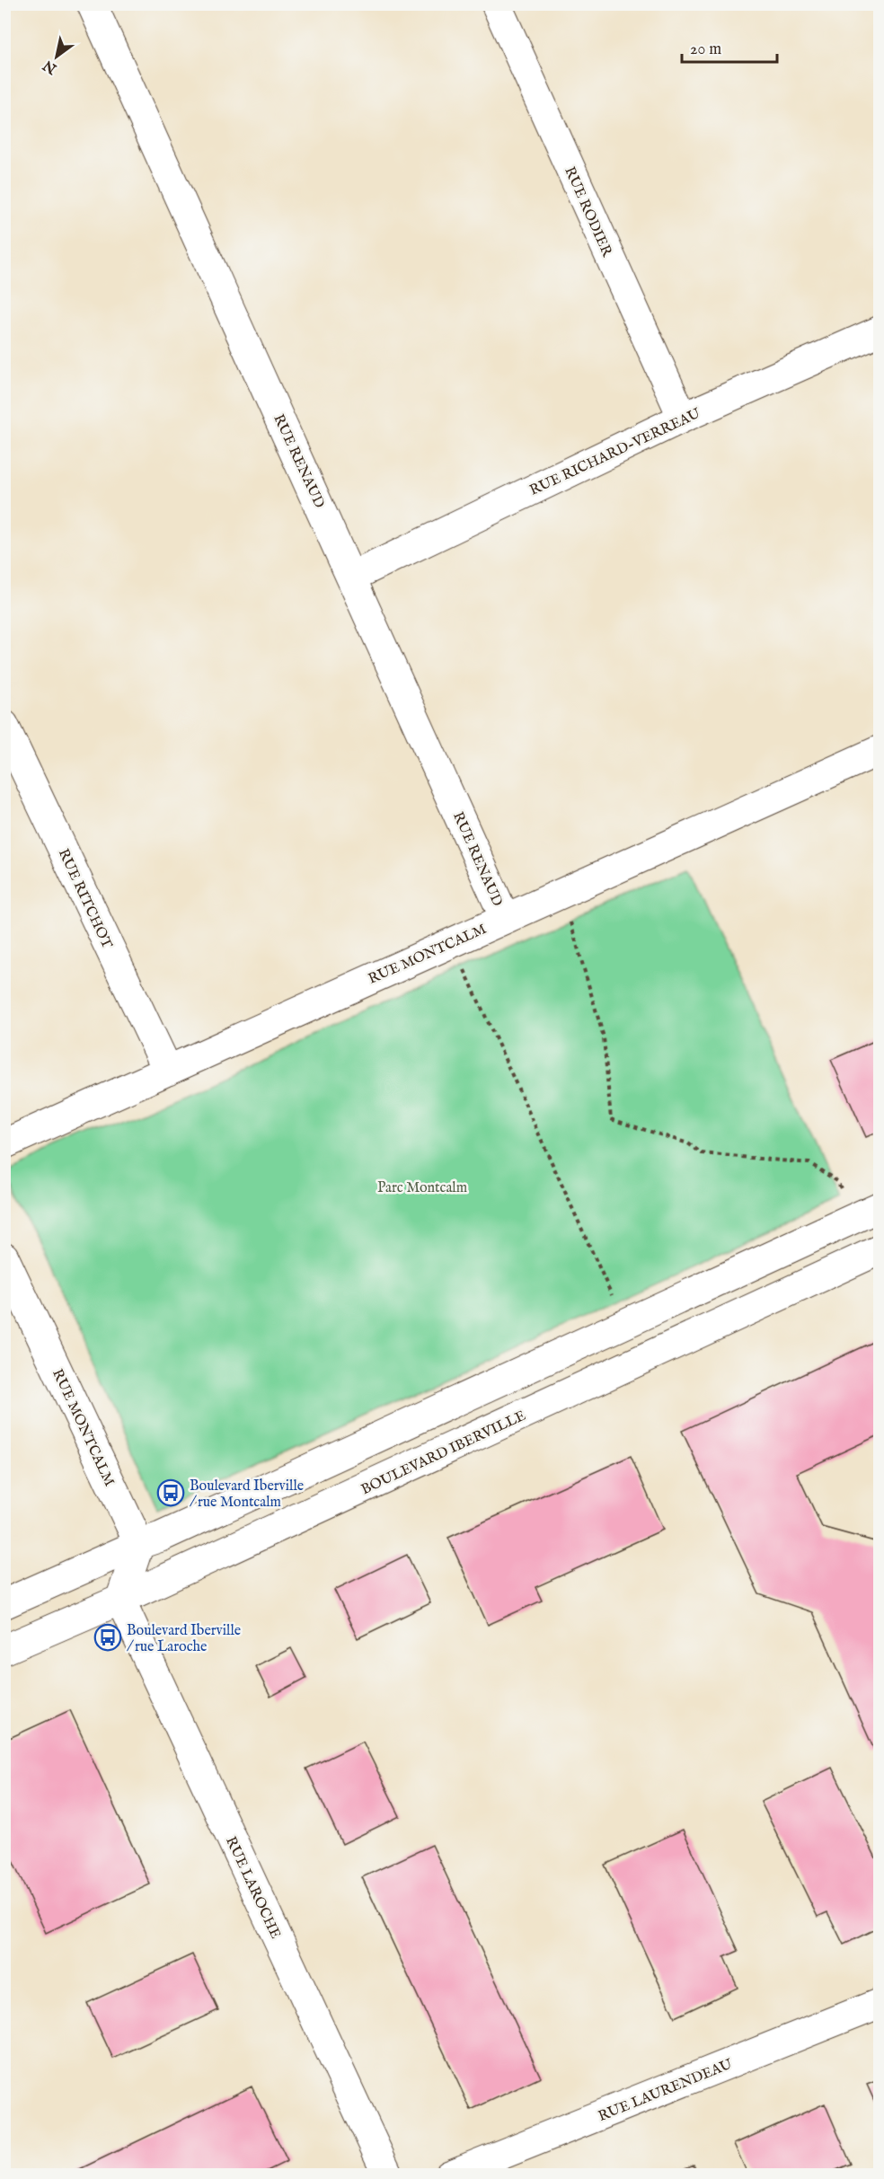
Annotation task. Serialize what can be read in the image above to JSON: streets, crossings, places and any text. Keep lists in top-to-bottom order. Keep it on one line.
{"streets":{"street":["RUE RODIER","RUE RICHARD-VERREAU","RUE RENAUD","RUE RITCHOT","RUE MONTCALM","BOULEVARD IBERVILLE","RUE LAROCHE","RUE LAURENDEAU"]},"crossings":[["RUE RODIER","RUE RICHARD-VERREAU"],["RUE RICHARD-VERREAU","RUE RENAUD"],["RUE RENAUD","RUE MONTCALM"],["RUE RITCHOT","RUE MONTCALM"],["BOULEVARD IBERVILLE","RUE LAROCHE"]],"parks":["Parc Montcalm"],"places":{"bus stop":["Boulevard Iberville / rue Montcalm","Boulevard Iberville / rue Laroche"]},"scale_bar":"20 m","north":"bottom left"}
